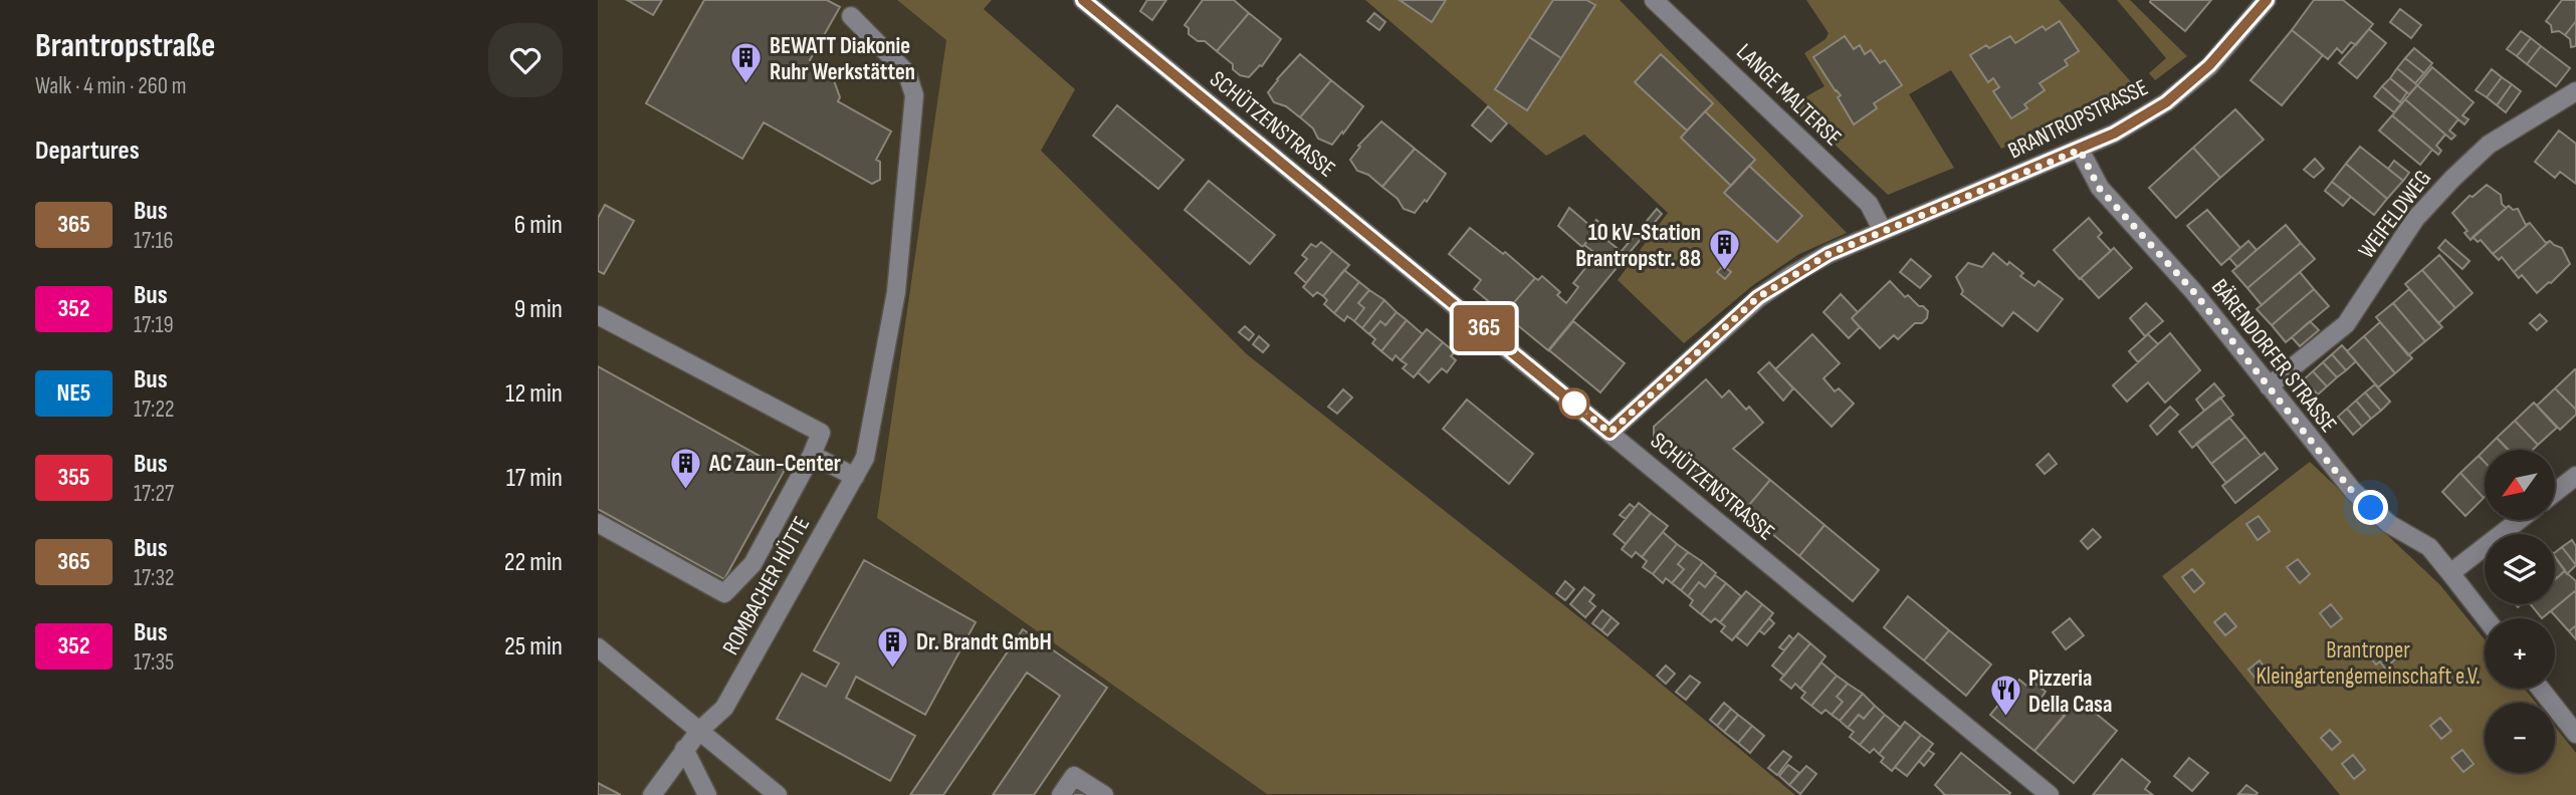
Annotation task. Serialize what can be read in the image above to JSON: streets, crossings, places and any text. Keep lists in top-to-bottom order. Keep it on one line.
{"streets":{"street":["LANGE MALTERSE","BRANTROPSTRASSE","SCHÜTZENSTRASSE","WEIFELDWEG","BÄRENDORFER STRASSE","ROMBACHER HÜTTE"]},"crossings":[["LANGE MALTERSE","BRANTROPSTRASSE"],["BRANTROPSTRASSE","SCHÜTZENSTRASSE"],["BRANTROPSTRASSE","BÄRENDORFER STRASSE"],["WEIFELDWEG","BÄRENDORFER STRASSE"]],"parks":["Brantroper Kleingartengemeinschaft e.V."],"places":{"building":["BEWATT Diakonie Ruhr Werkstätten","10 kV-Station Brantropstr. 88","AC Zaun-Center","Dr. Brandt GmbH"],"restaurant":["Pizzeria Della Casa"]},"lines":["bus line 365"],"north":"bottom left","page":{"heading":[["Brantropstraße","Walk · 4 min · 260 m"],"Departures"],"on_map":"365","list":[{"mark":"365","name":"Bus","note":"17:16","value":"6 min"},{"mark":"352","name":"Bus","note":"17:19","value":"9 min"},{"mark":"NE5","name":"Bus","note":"17:22","value":"12 min"},{"mark":"355","name":"Bus","note":"17:27","value":"17 min"},{"mark":"365","name":"Bus","note":"17:32","value":"22 min"},{"mark":"352","name":"Bus","note":"17:35","value":"25 min"}],"map_buttons":["+","−"]}}
